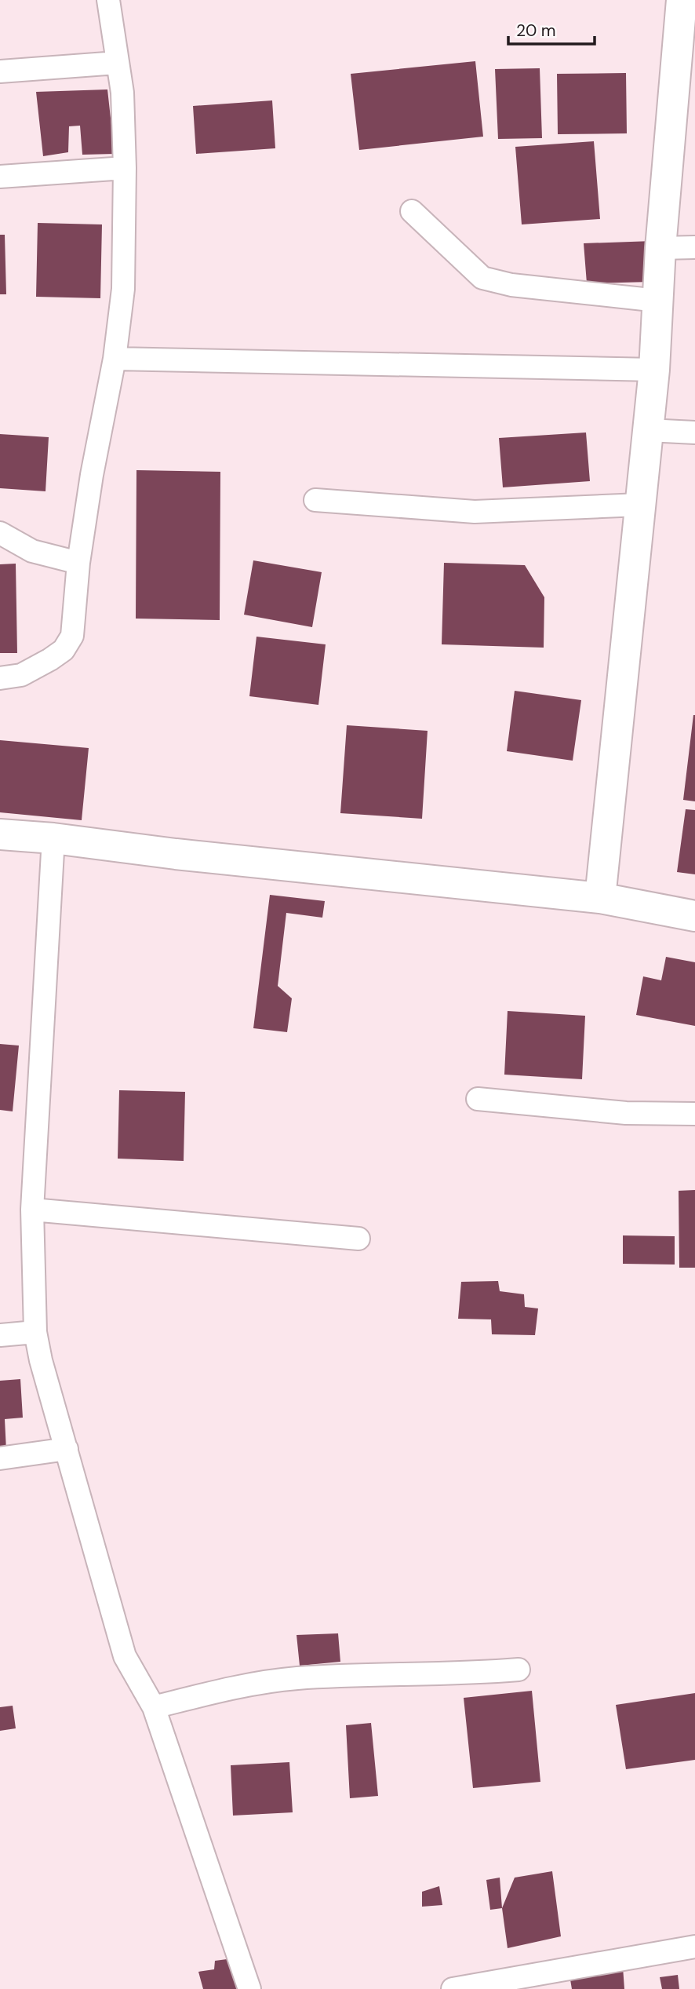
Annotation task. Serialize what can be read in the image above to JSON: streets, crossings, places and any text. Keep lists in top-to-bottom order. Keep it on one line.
{"scale_bar":"20 m"}
